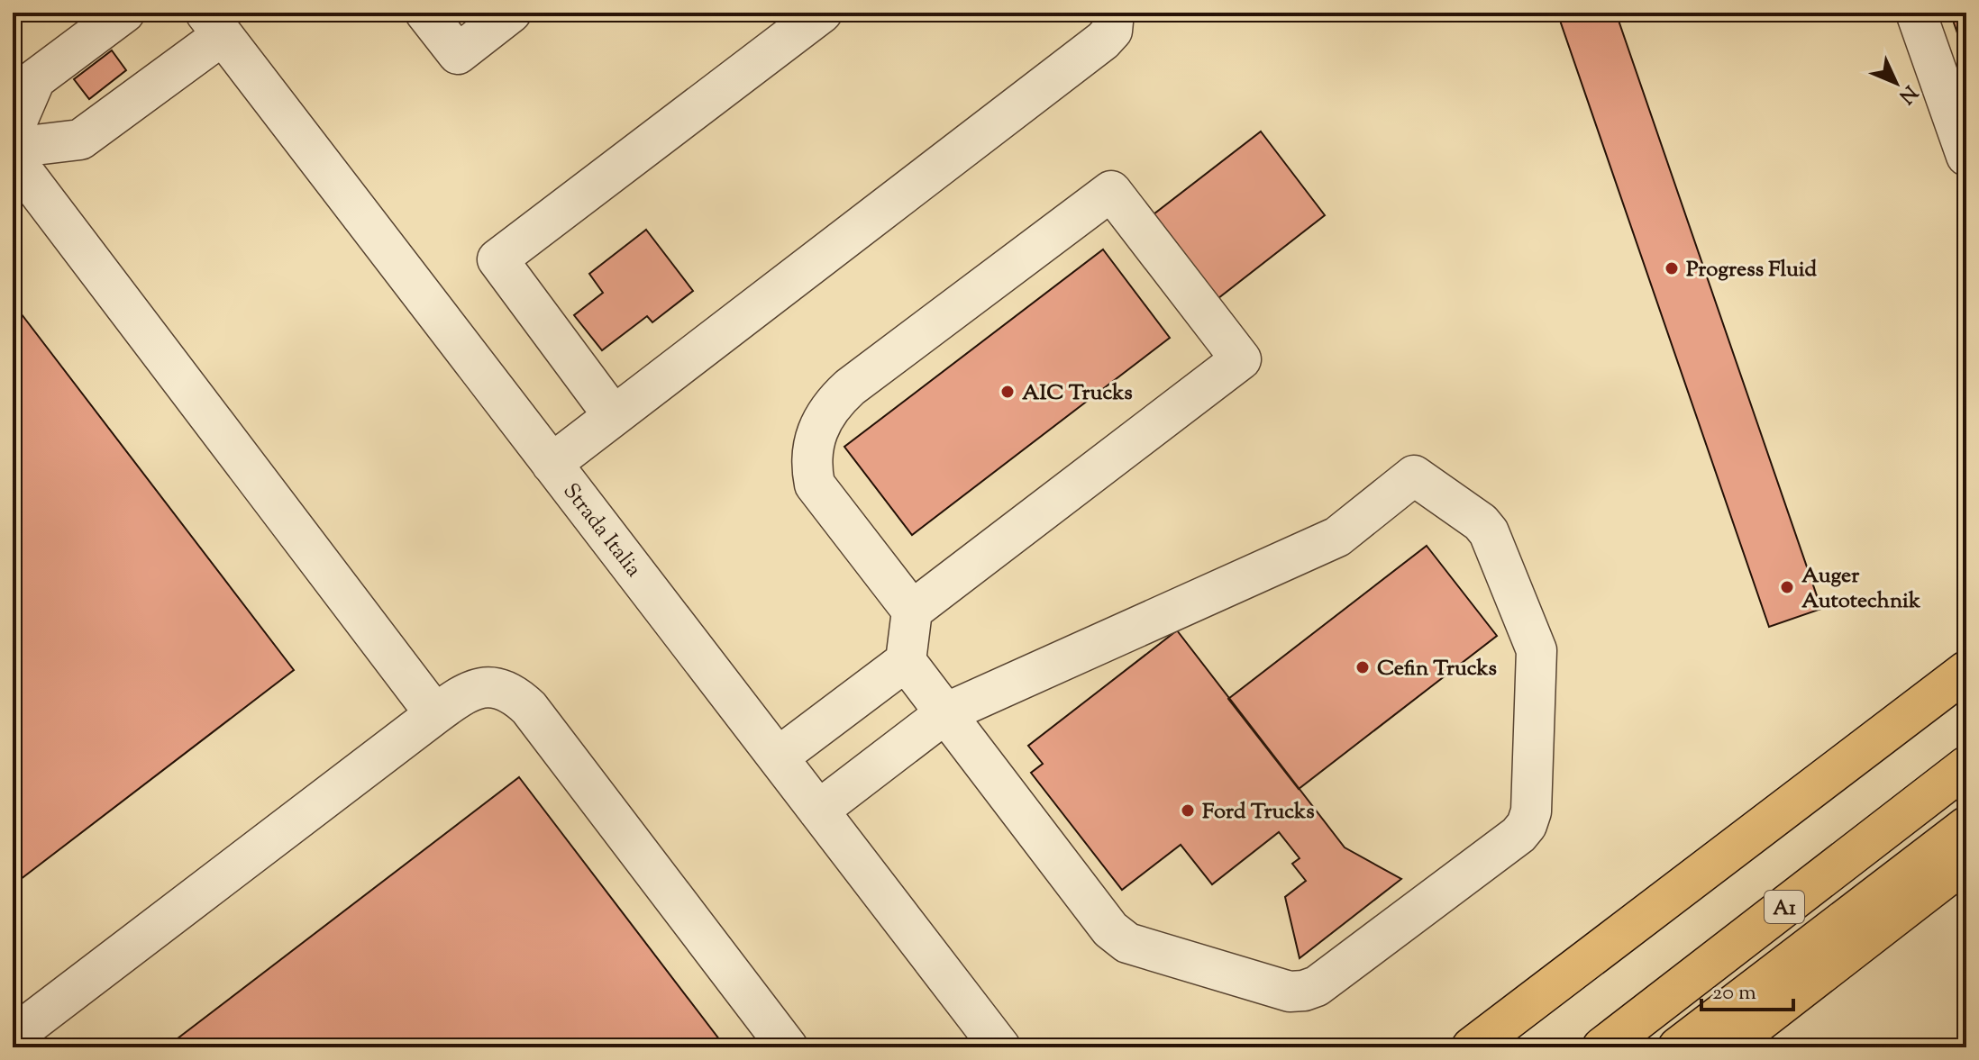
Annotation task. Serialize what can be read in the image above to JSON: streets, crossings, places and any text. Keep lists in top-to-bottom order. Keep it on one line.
{"streets":{"main road":["A1"],"street":["Strada Italia"]},"places":["Progress Fluid","AIC Trucks","Auger Autotechnik","Cefin Trucks","Ford Trucks"],"scale_bar":"20 m","north":"bottom right"}
